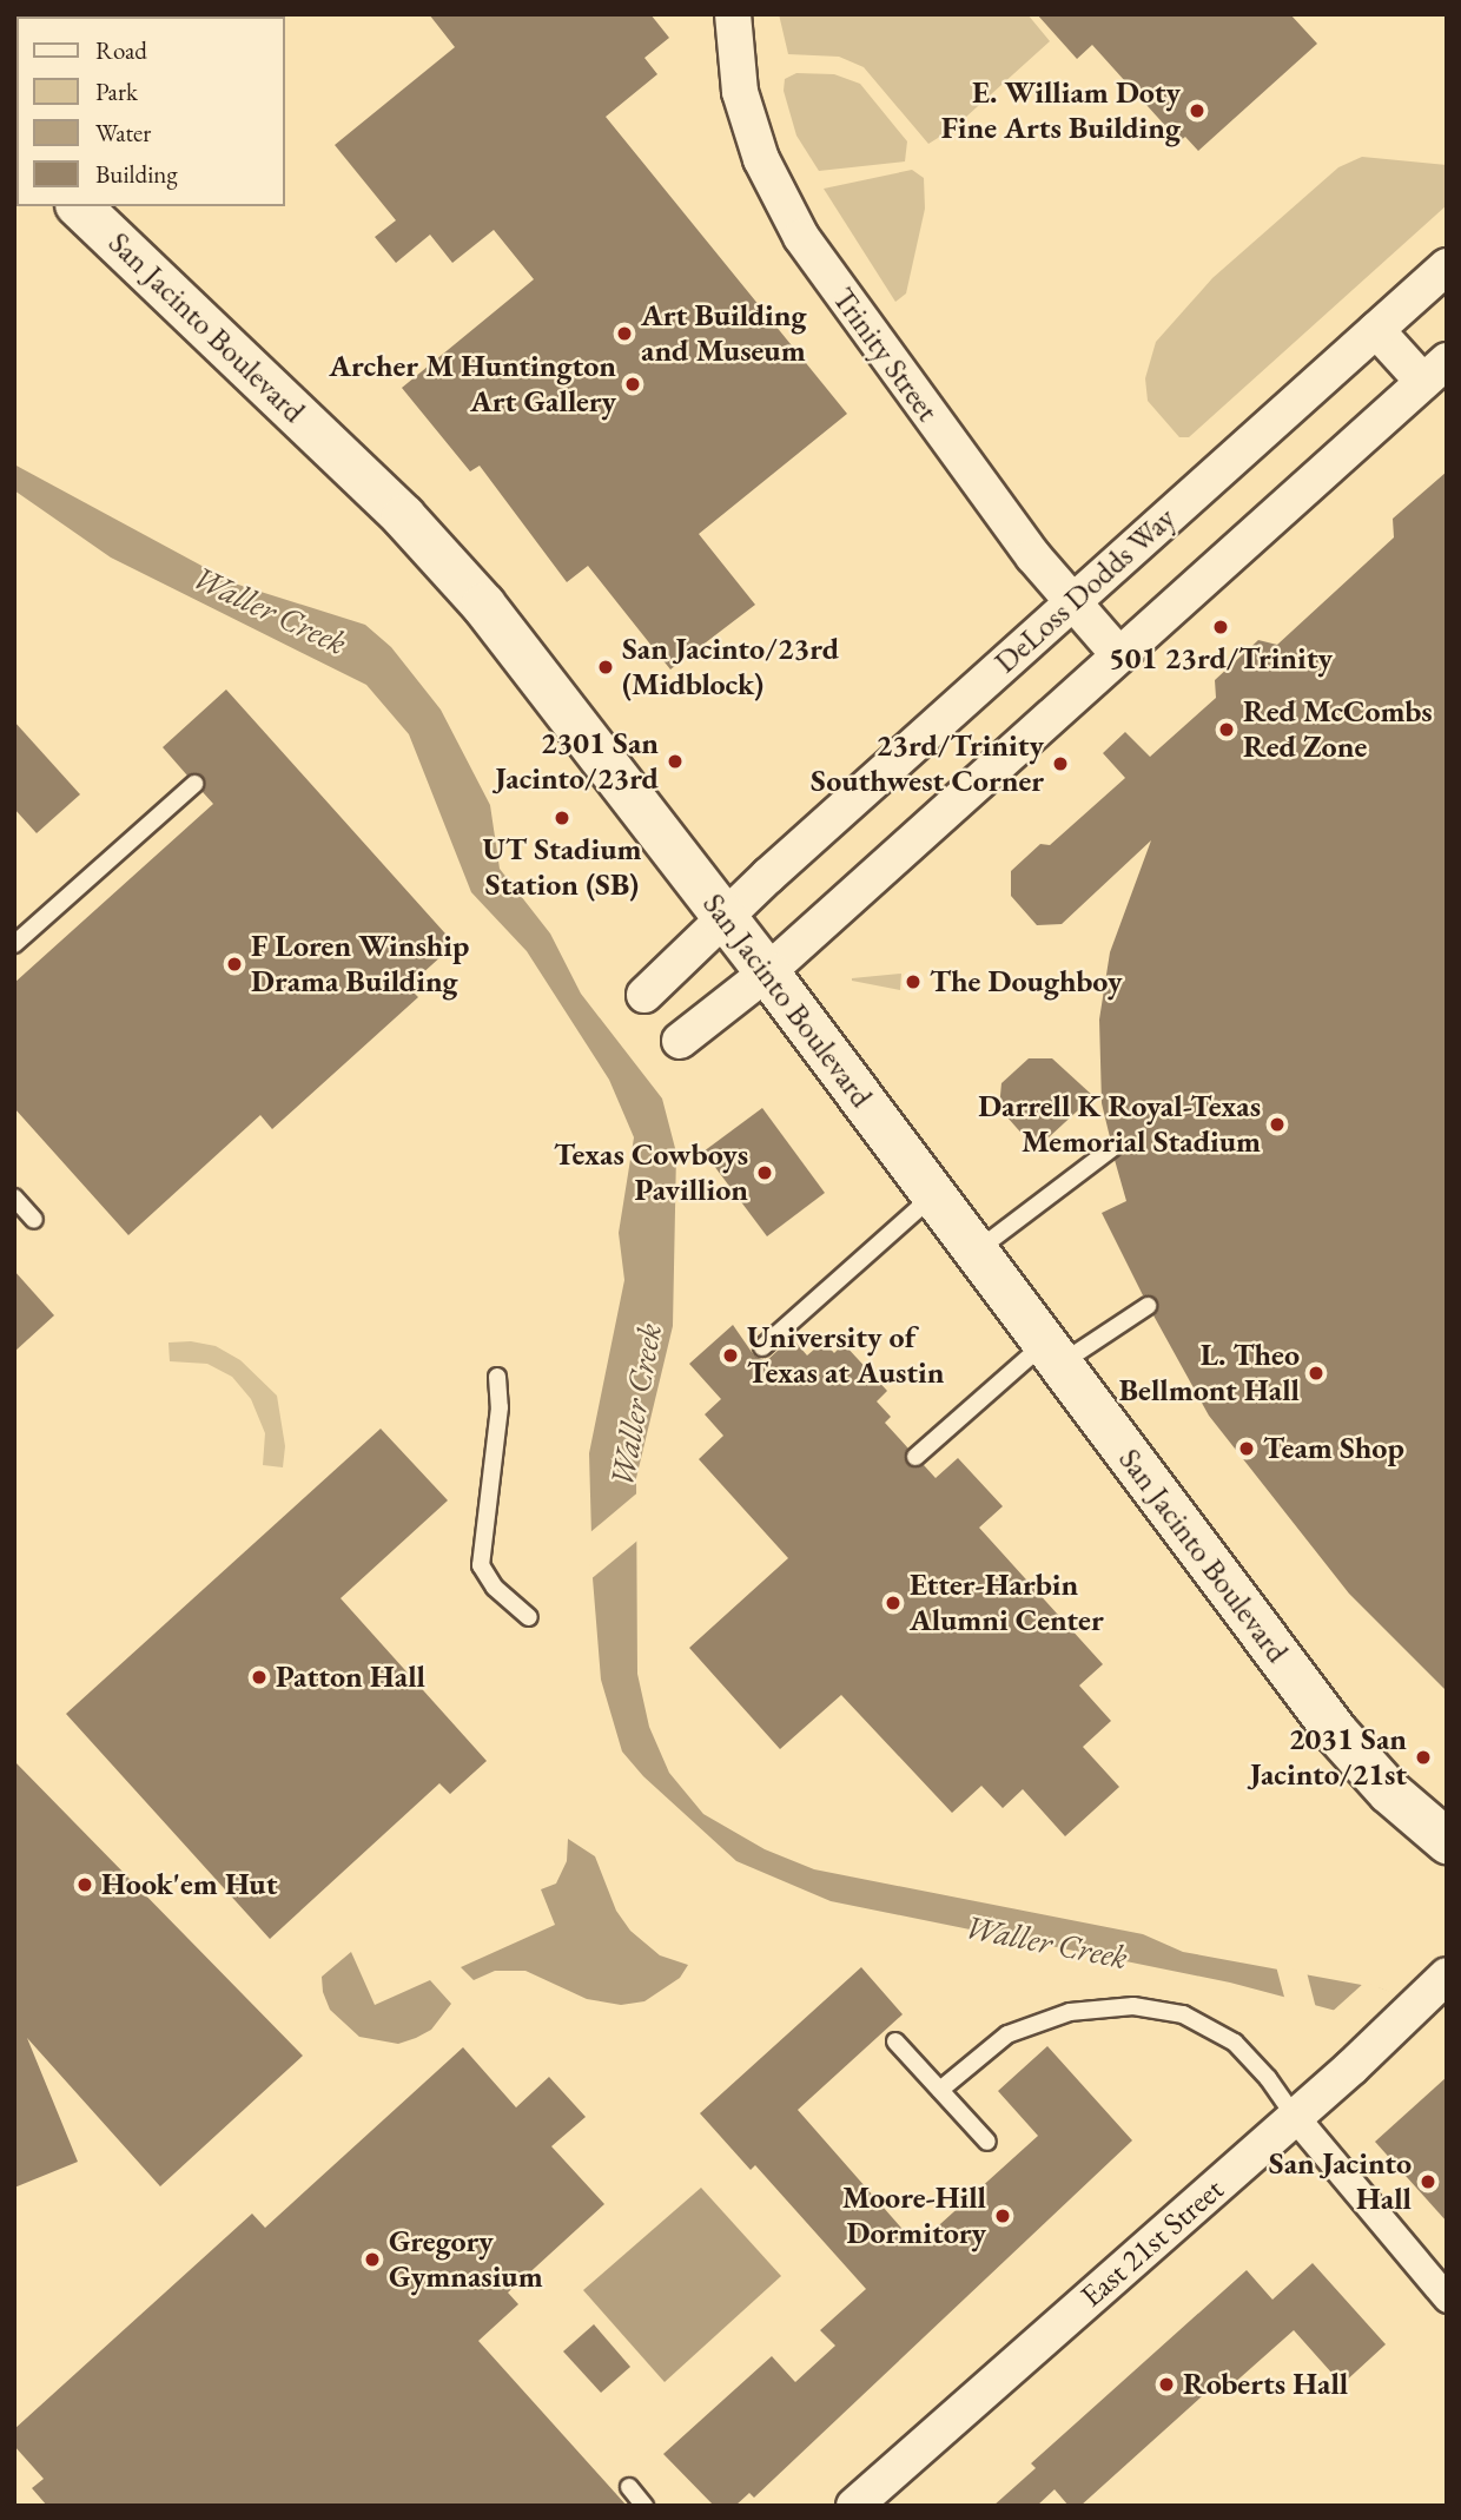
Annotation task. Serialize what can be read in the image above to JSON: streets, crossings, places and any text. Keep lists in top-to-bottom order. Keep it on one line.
{"streets":{"street":["San Jacinto Boulevard","Trinity Street","DeLoss Dodds Way","East 21st Street"]},"crossings":[["San Jacinto Boulevard","DeLoss Dodds Way"],["Trinity Street","DeLoss Dodds Way"]],"water":["Waller Creek"],"places":["E. William Doty Fine Arts Building","Art Building and Museum","Archer M Huntington Art Gallery","501 23rd/Trinity","San Jacinto/23rd (Midblock)","Red McCombs Red Zone","2301 San Jacinto/23rd","23rd/Trinity Southwest Corner","UT Stadium Station (SB)","F Loren Winship Drama Building","The Doughboy","Darrell K Royal-Texas Memorial Stadium","Texas Cowboys Pavillion","University of Texas at Austin","L. Theo Bellmont Hall","Team Shop","Etter-Harbin Alumni Center","Patton Hall","2031 San Jacinto/21st","Hook'em Hut","San Jacinto Hall","Moore-Hill Dormitory","Gregory Gymnasium","Roberts Hall"],"legend":["Road","Park","Water","Building"]}
